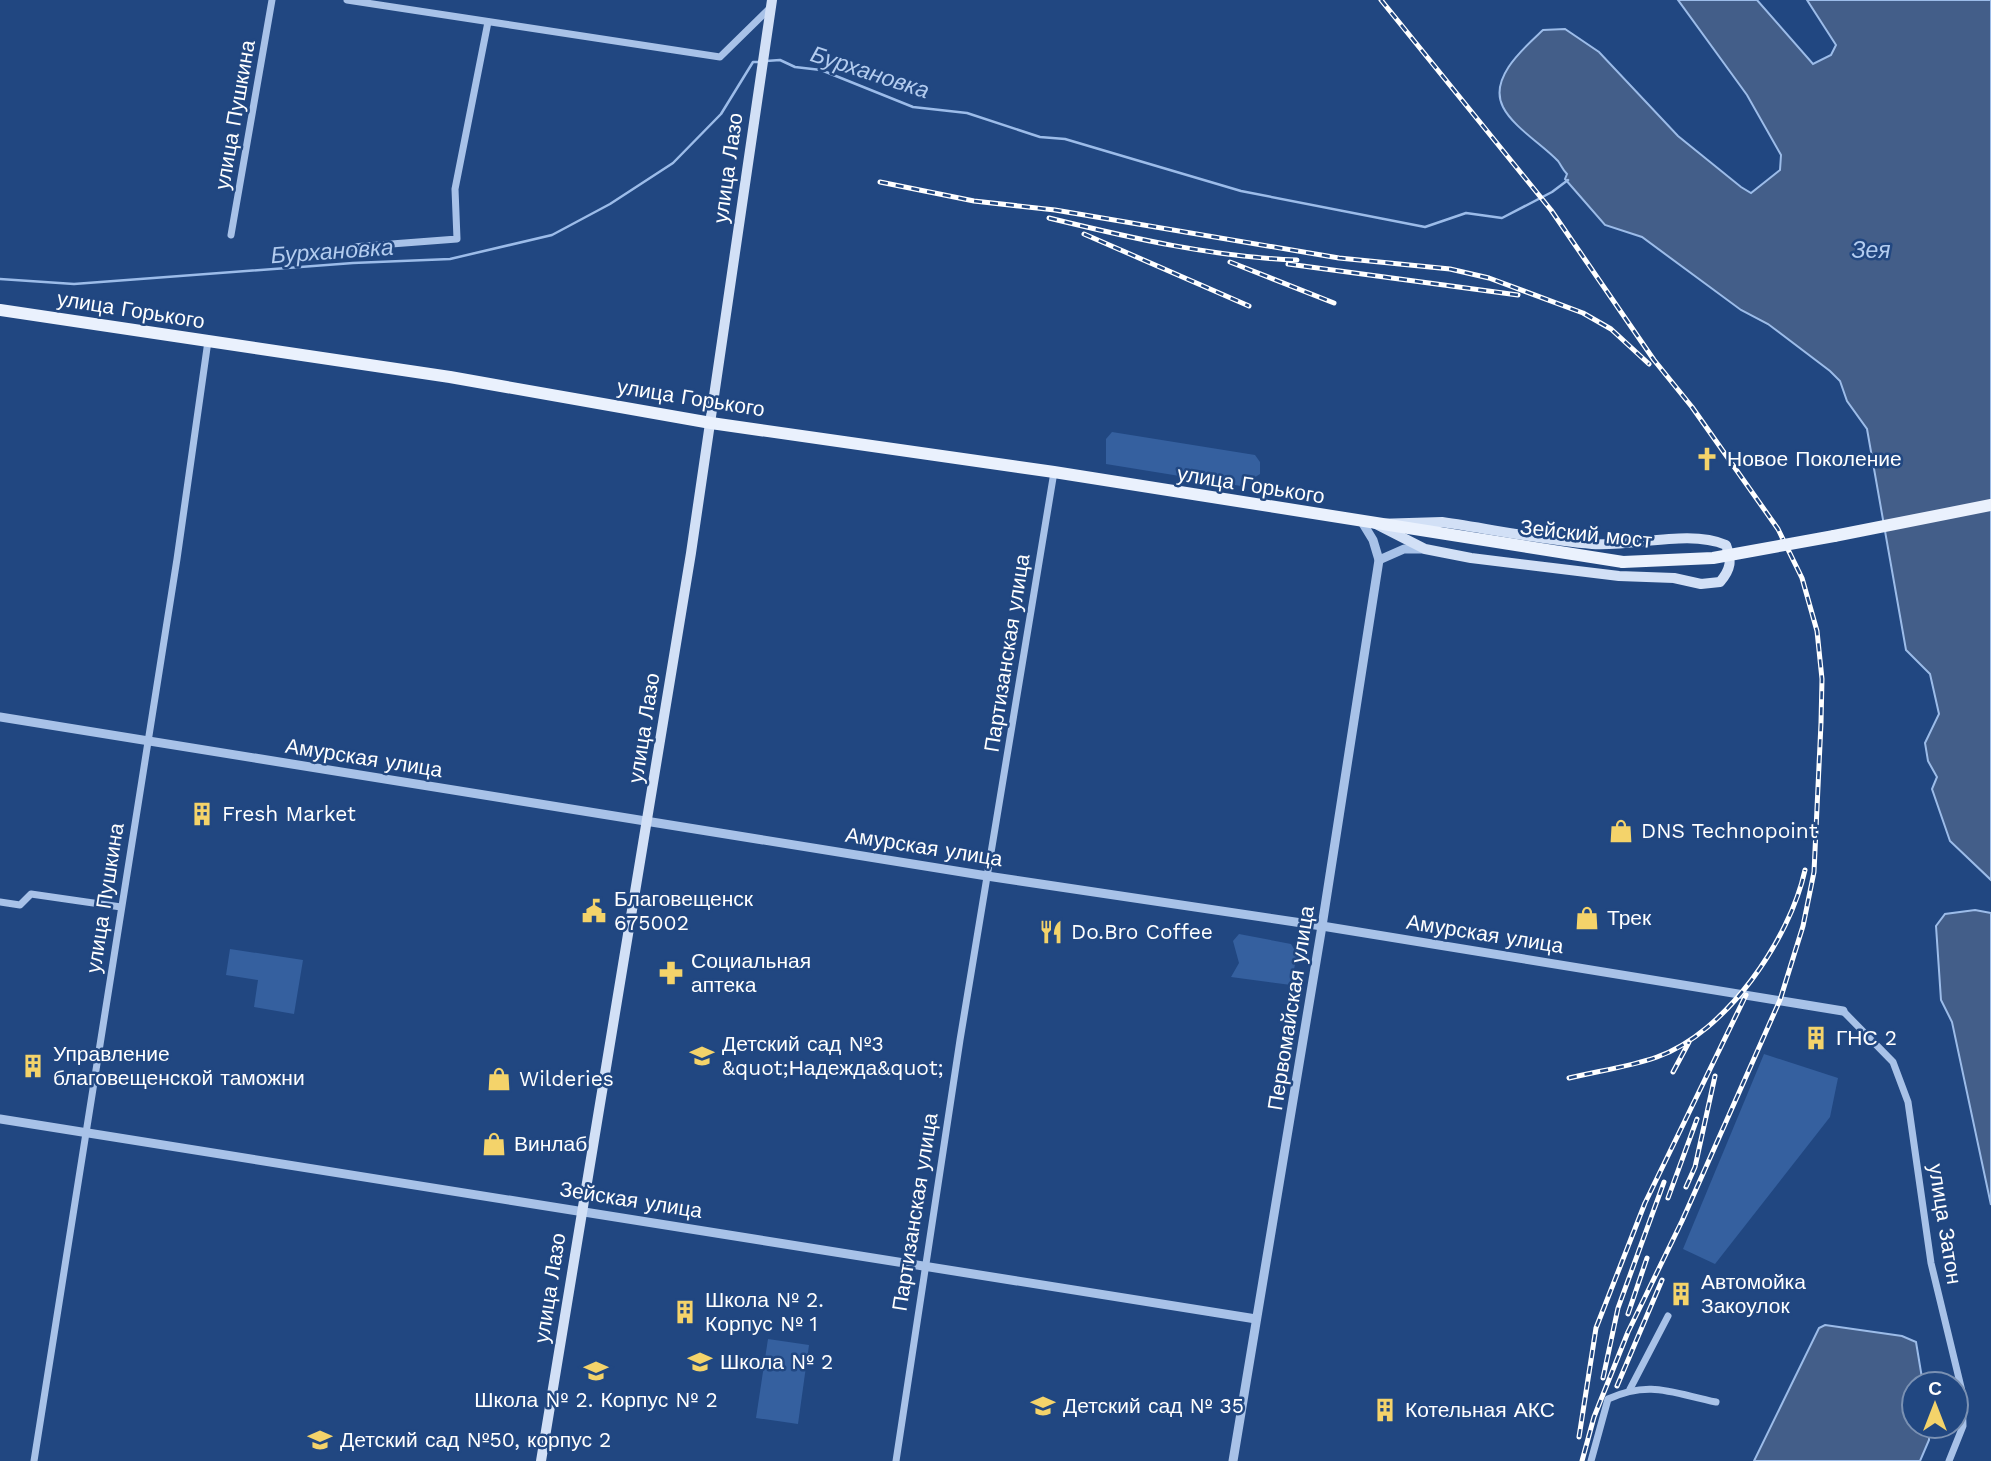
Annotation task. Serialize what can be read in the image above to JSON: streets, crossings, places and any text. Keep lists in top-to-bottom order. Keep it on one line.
{"streets":{"main road":["улица Лазо","улица Горького","Зейский мост"],"street":["улица Пушкина","Партизанская улица","Амурская улица","Первомайская улица","Зейская улица","улица Затон"]},"crossings":[["улица Пушкина","улица Горького"],["улица Пушкина","Амурская улица"],["улица Пушкина","Зейская улица"],["улица Лазо","улица Горького"],["улица Лазо","Амурская улица"],["улица Лазо","Зейская улица"],["улица Горького","Зейский мост"],["улица Горького","Партизанская улица"],["Партизанская улица","Амурская улица"],["Партизанская улица","Зейская улица"],["Амурская улица","Первомайская улица"],["Амурская улица","улица Затон"],["Первомайская улица","Зейская улица"]],"water":["Бурхановка","Зея"],"places":{"church":["Новое Поколение"],"building":["Fresh Market","ГНС 2","Управление благовещенской таможни","Автомойка Закоулок","Школа № 2. Корпус № 1","Котельная АКС"],"shop":["DNS Technopoint","Трек","Wilderies","Винлаб"],"public building":["Благовещенск 675002"],"restaurant":["Do.Bro Coffee"],"pharmacy":["Социальная аптека"],"school or university":["Детский сад №3 &quot;Надежда&quot;","Школа № 2","Школа № 2. Корпус № 2","Детский сад № 35","Детский сад №50, корпус 2"]},"north":"top"}
